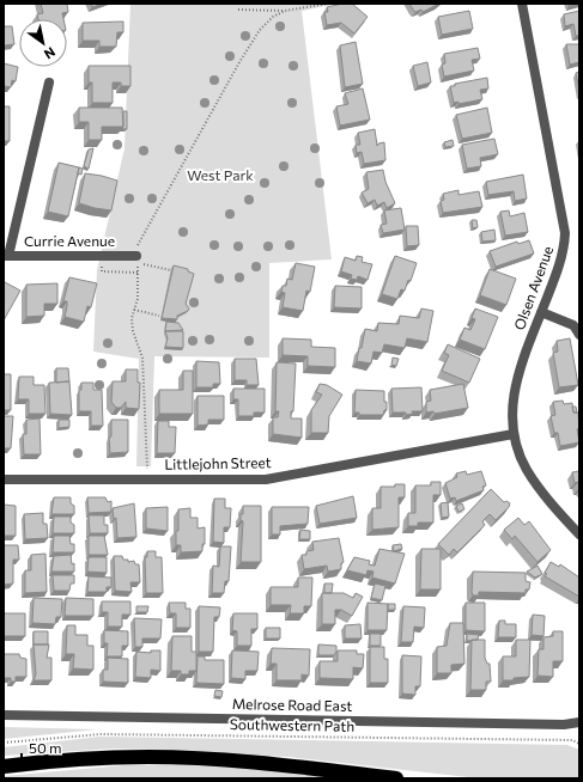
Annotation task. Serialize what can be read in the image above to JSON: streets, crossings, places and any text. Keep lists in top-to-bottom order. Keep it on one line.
{"streets":{"street":["Currie Avenue","Olsen Avenue","Littlejohn Street","Melrose Road East"],"path":["Southwestern Path"]},"crossings":[["Olsen Avenue","Littlejohn Street"]],"parks":["West Park"],"scale_bar":"50 m","north":"bottom right"}
